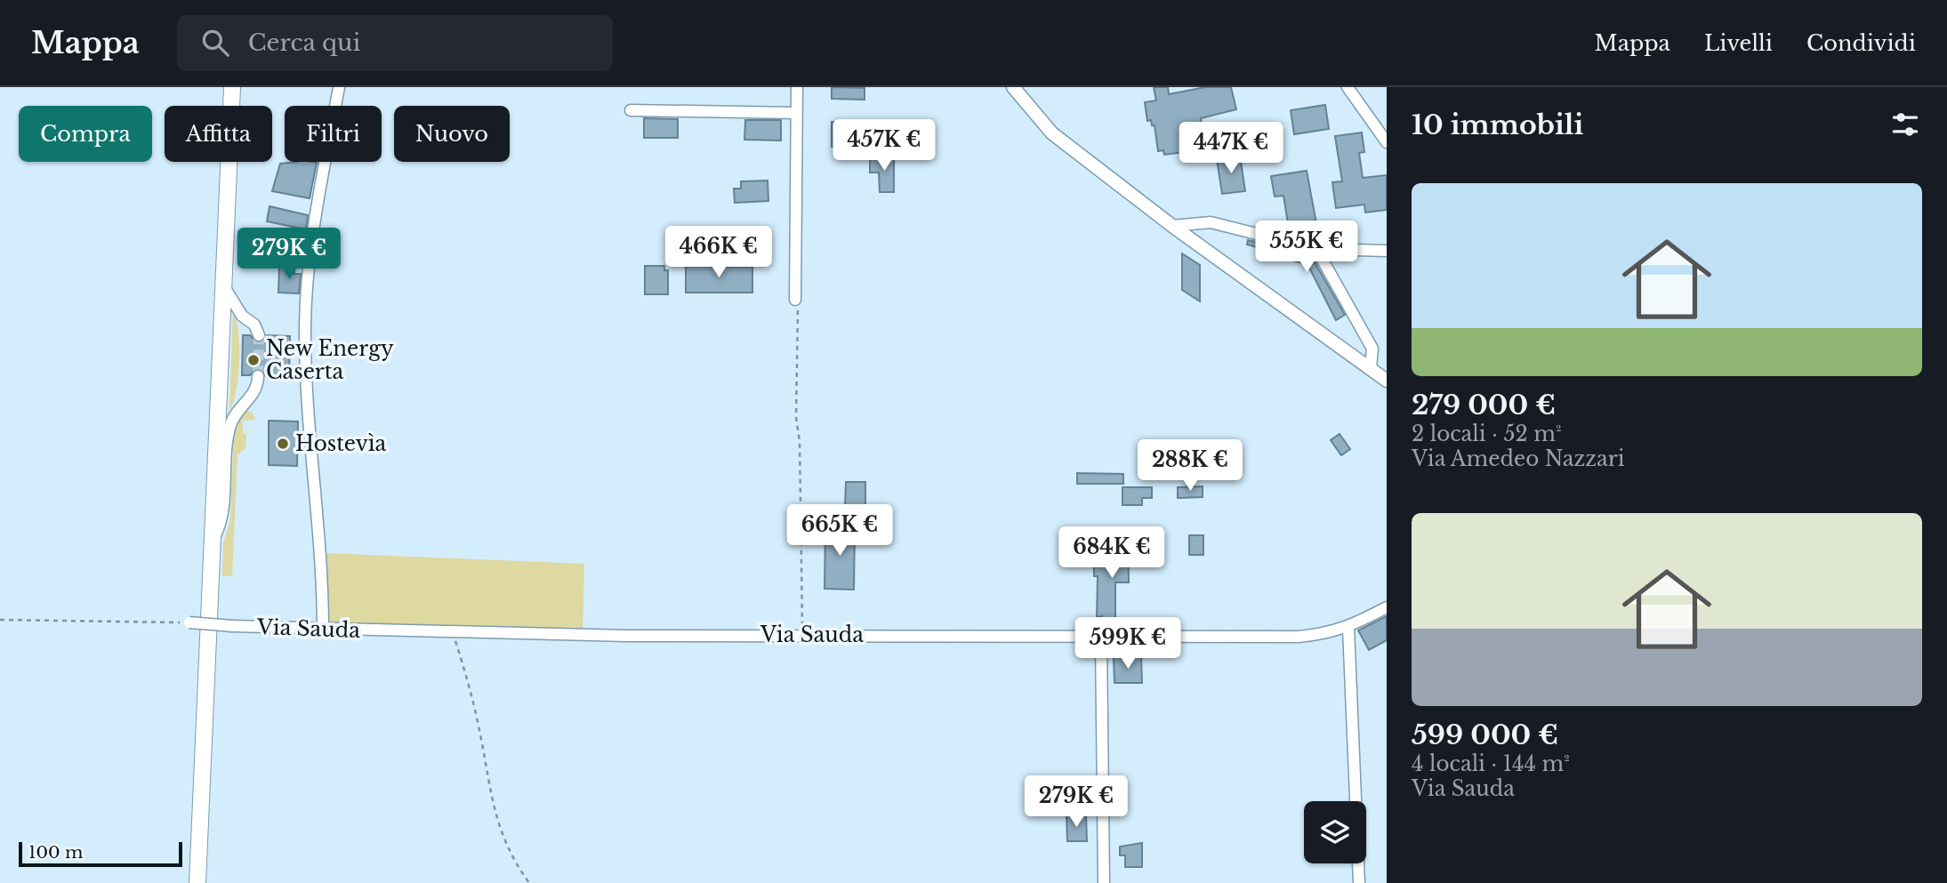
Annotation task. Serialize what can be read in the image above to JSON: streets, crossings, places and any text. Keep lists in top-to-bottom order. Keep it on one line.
{"streets":{"street":["Via Sauda"]},"places":["New Energy Caserta","Hostevìa"],"scale_bar":"100 m","page":{"header":"Mappa","search":"Cerca qui","nav":["Mappa","Livelli","Condividi"],"heading":"10 immobili","chip":["Compra","Affitta","Filtri","Nuovo"],"price":["457K €","447K €","555K €","466K €","279K €","288K €","665K €","684K €","599K €","279K €"],"list":[{"name":"279 000 €","note":"2 locali · 52 m² · Via Amedeo Nazzari"},{"name":"599 000 €","note":"4 locali · 144 m² · Via Sauda"}],"scale":"100 m"}}
